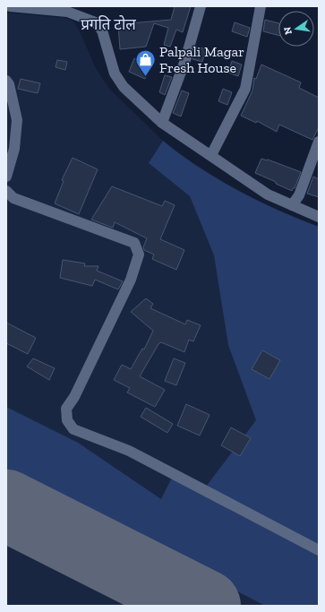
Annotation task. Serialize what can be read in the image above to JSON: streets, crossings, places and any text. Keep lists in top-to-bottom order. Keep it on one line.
{"districts":["प्रगति टोल"],"places":{"shop":["Palpali Magar Fresh House"]},"north":"left"}
